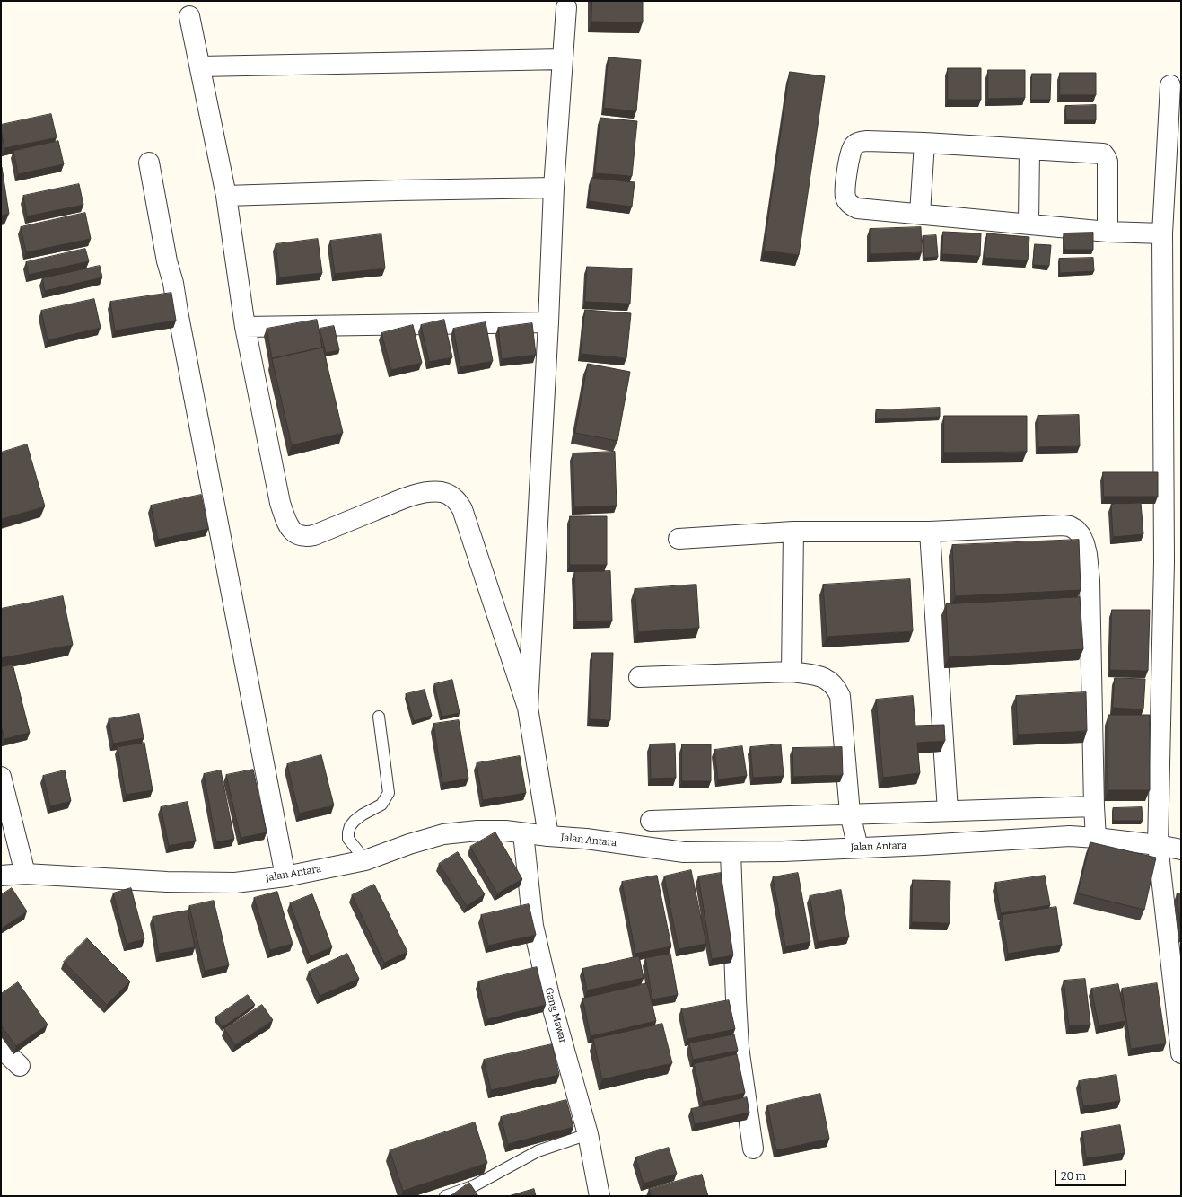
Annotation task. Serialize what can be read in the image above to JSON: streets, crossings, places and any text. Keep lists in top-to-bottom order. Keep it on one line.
{"streets":{"street":["Jalan Antara","Gang Mawar"]},"crossings":[["Jalan Antara","Gang Mawar"]],"scale_bar":"20 m"}
